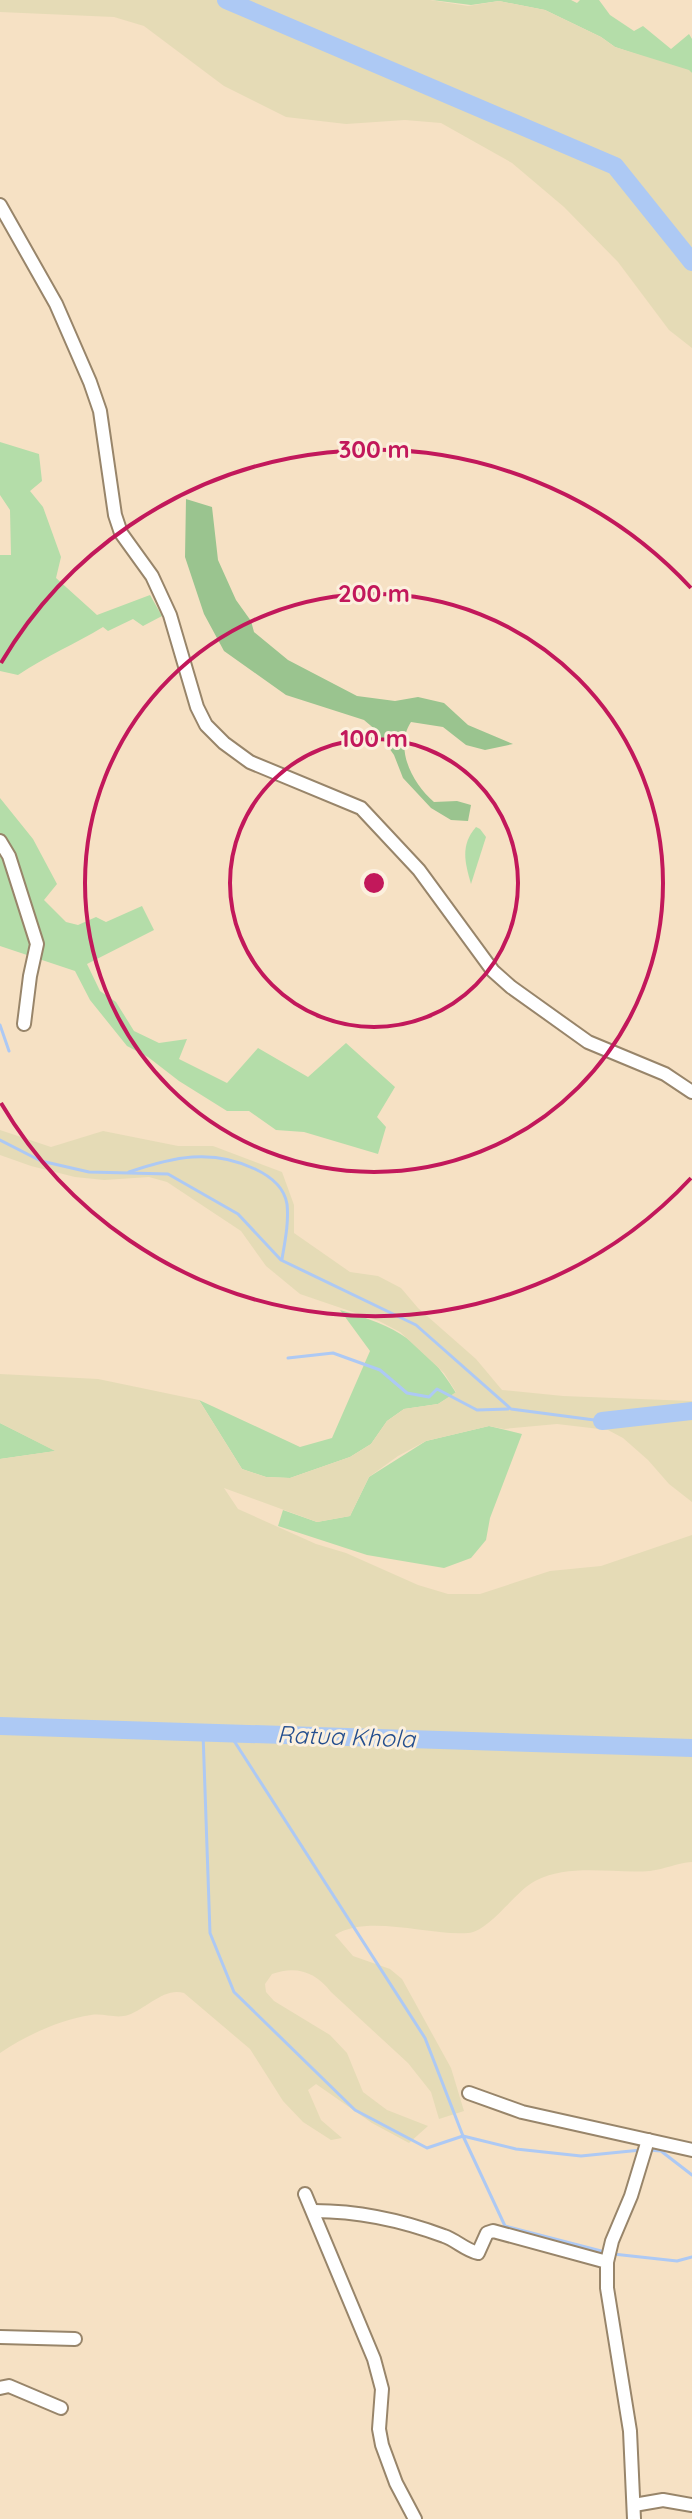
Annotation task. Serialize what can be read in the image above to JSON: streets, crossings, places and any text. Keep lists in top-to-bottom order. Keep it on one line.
{"water":["Ratua Khola"],"rings":["300 m","200 m","100 m"]}
